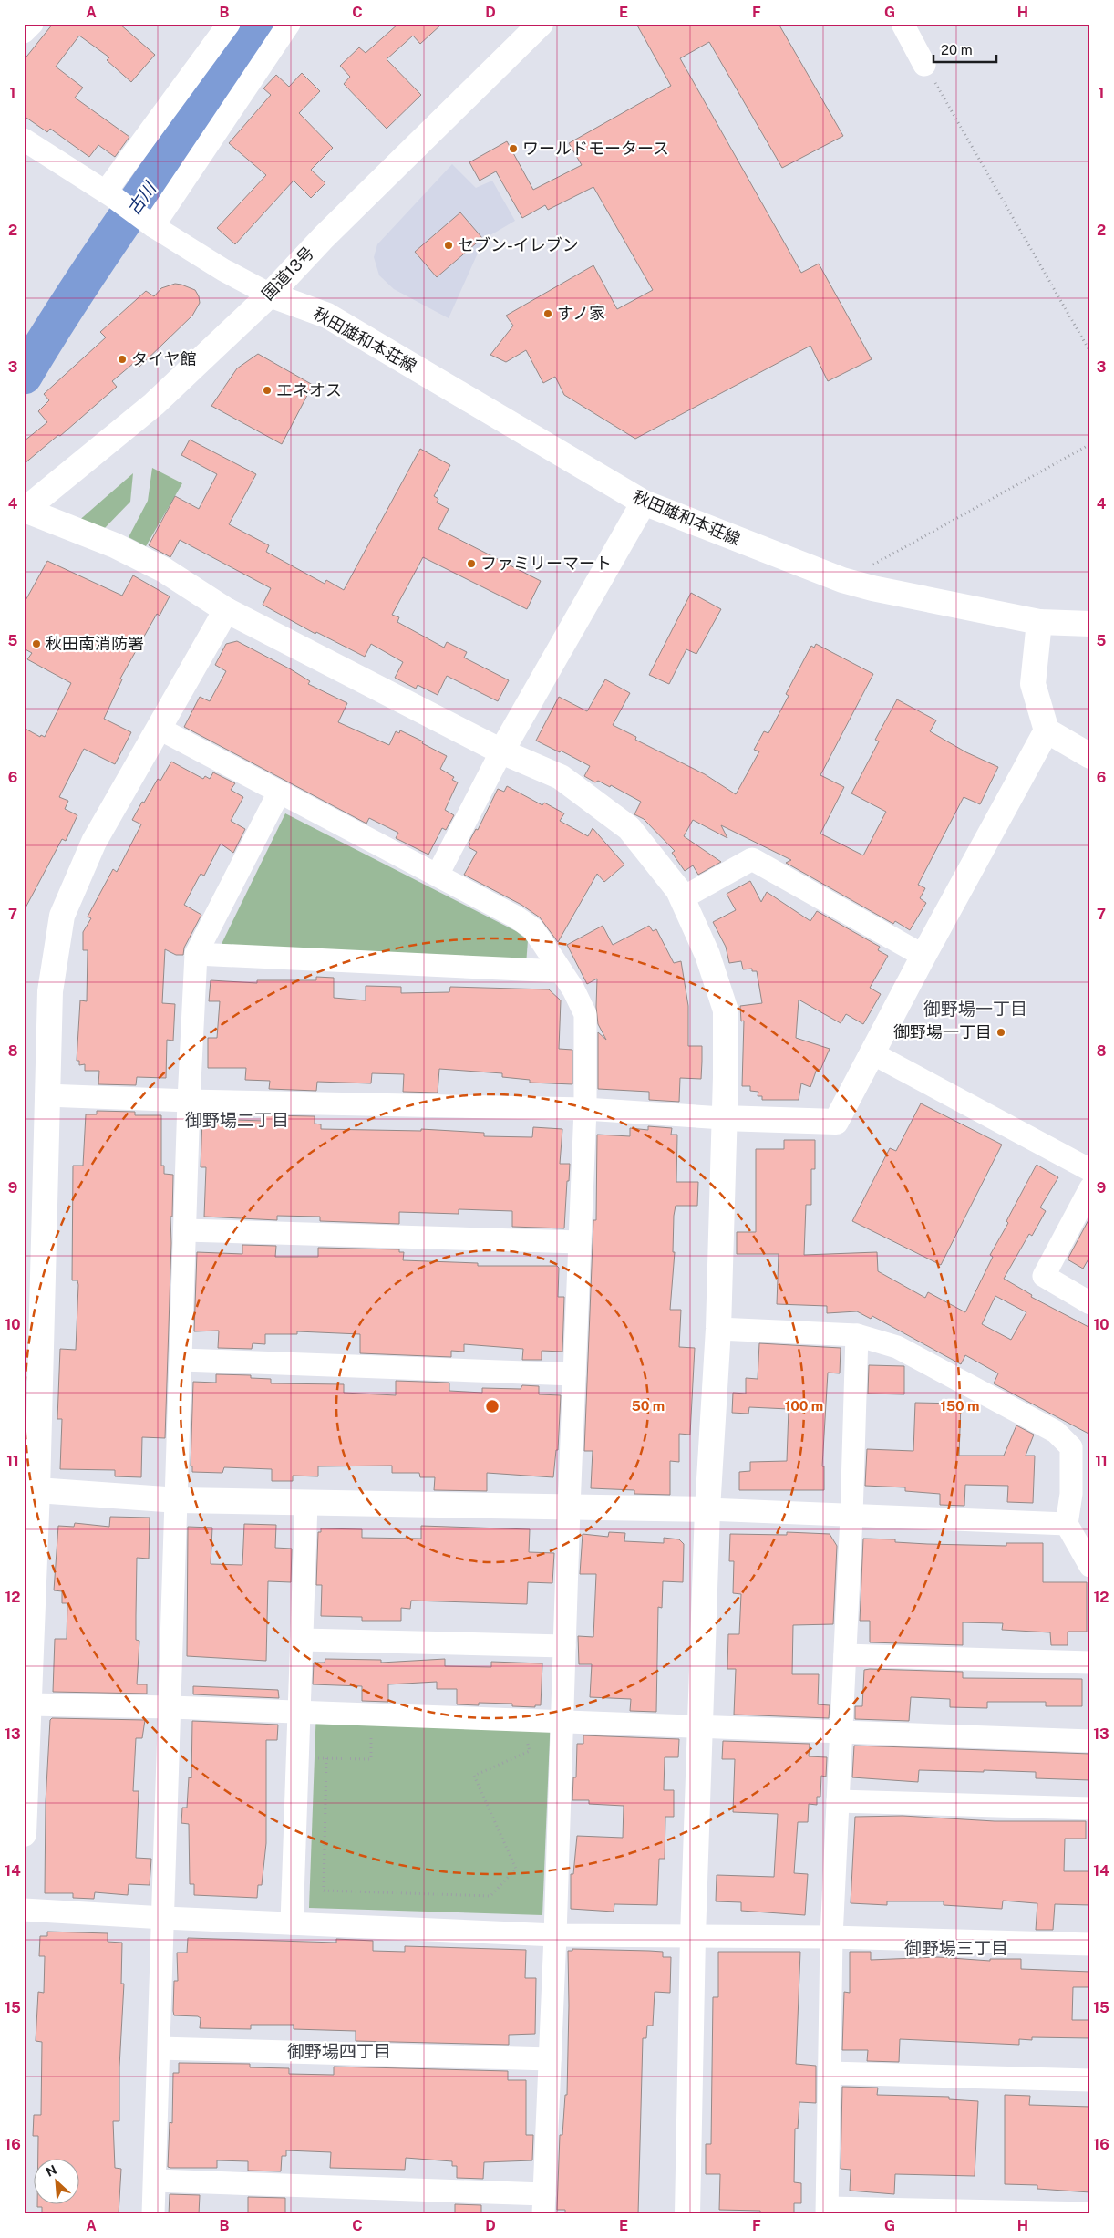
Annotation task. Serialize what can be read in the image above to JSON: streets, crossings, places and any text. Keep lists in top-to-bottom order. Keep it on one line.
{"streets":{"main road":["国道13号","秋田雄和本荘線"]},"crossings":[["国道13号","秋田雄和本荘線"]],"districts":["御野場一丁目","御野場二丁目","御野場三丁目","御野場四丁目"],"water":["古川"],"places":["ワールドモータース","セブン-イレブン","すノ家","タイヤ館","エネオス","ファミリーマート","秋田南消防署","御野場一丁目"],"scale_bar":"20 m","north":"top left","grid":{"columns":["A","B","C","D","E","F","G","H"],"rows":["1","2","3","4","5","6","7","8","9","10","11","12","13","14","15","16"]},"rings":["50 m","100 m","150 m"]}
